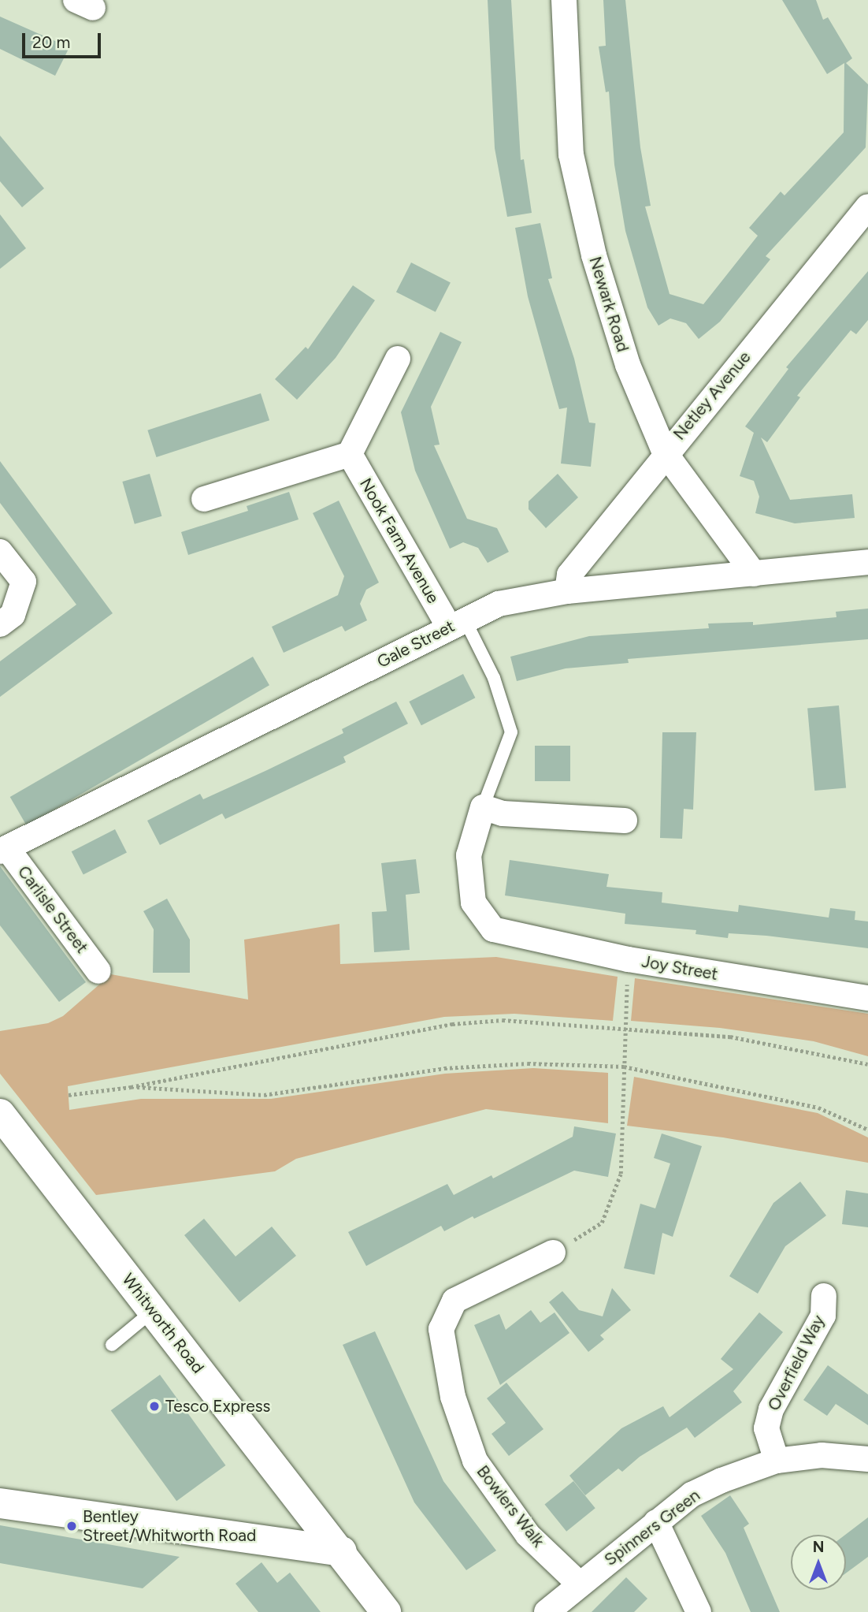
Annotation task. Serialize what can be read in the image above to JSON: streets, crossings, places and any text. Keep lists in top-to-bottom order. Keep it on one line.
{"streets":{"main road":["Whitworth Road"],"street":["Newark Road","Netley Avenue","Nook Farm Avenue","Gale Street","Carlisle Street","Joy Street","Overfield Way","Bowlers Walk","Spinners Green"]},"crossings":[["Newark Road","Netley Avenue"],["Newark Road","Gale Street"],["Netley Avenue","Gale Street"],["Nook Farm Avenue","Gale Street"],["Gale Street","Carlisle Street"],["Overfield Way","Spinners Green"],["Bowlers Walk","Spinners Green"]],"places":["Tesco Express","Bentley Street/Whitworth Road"],"scale_bar":"20 m","north":"top"}
